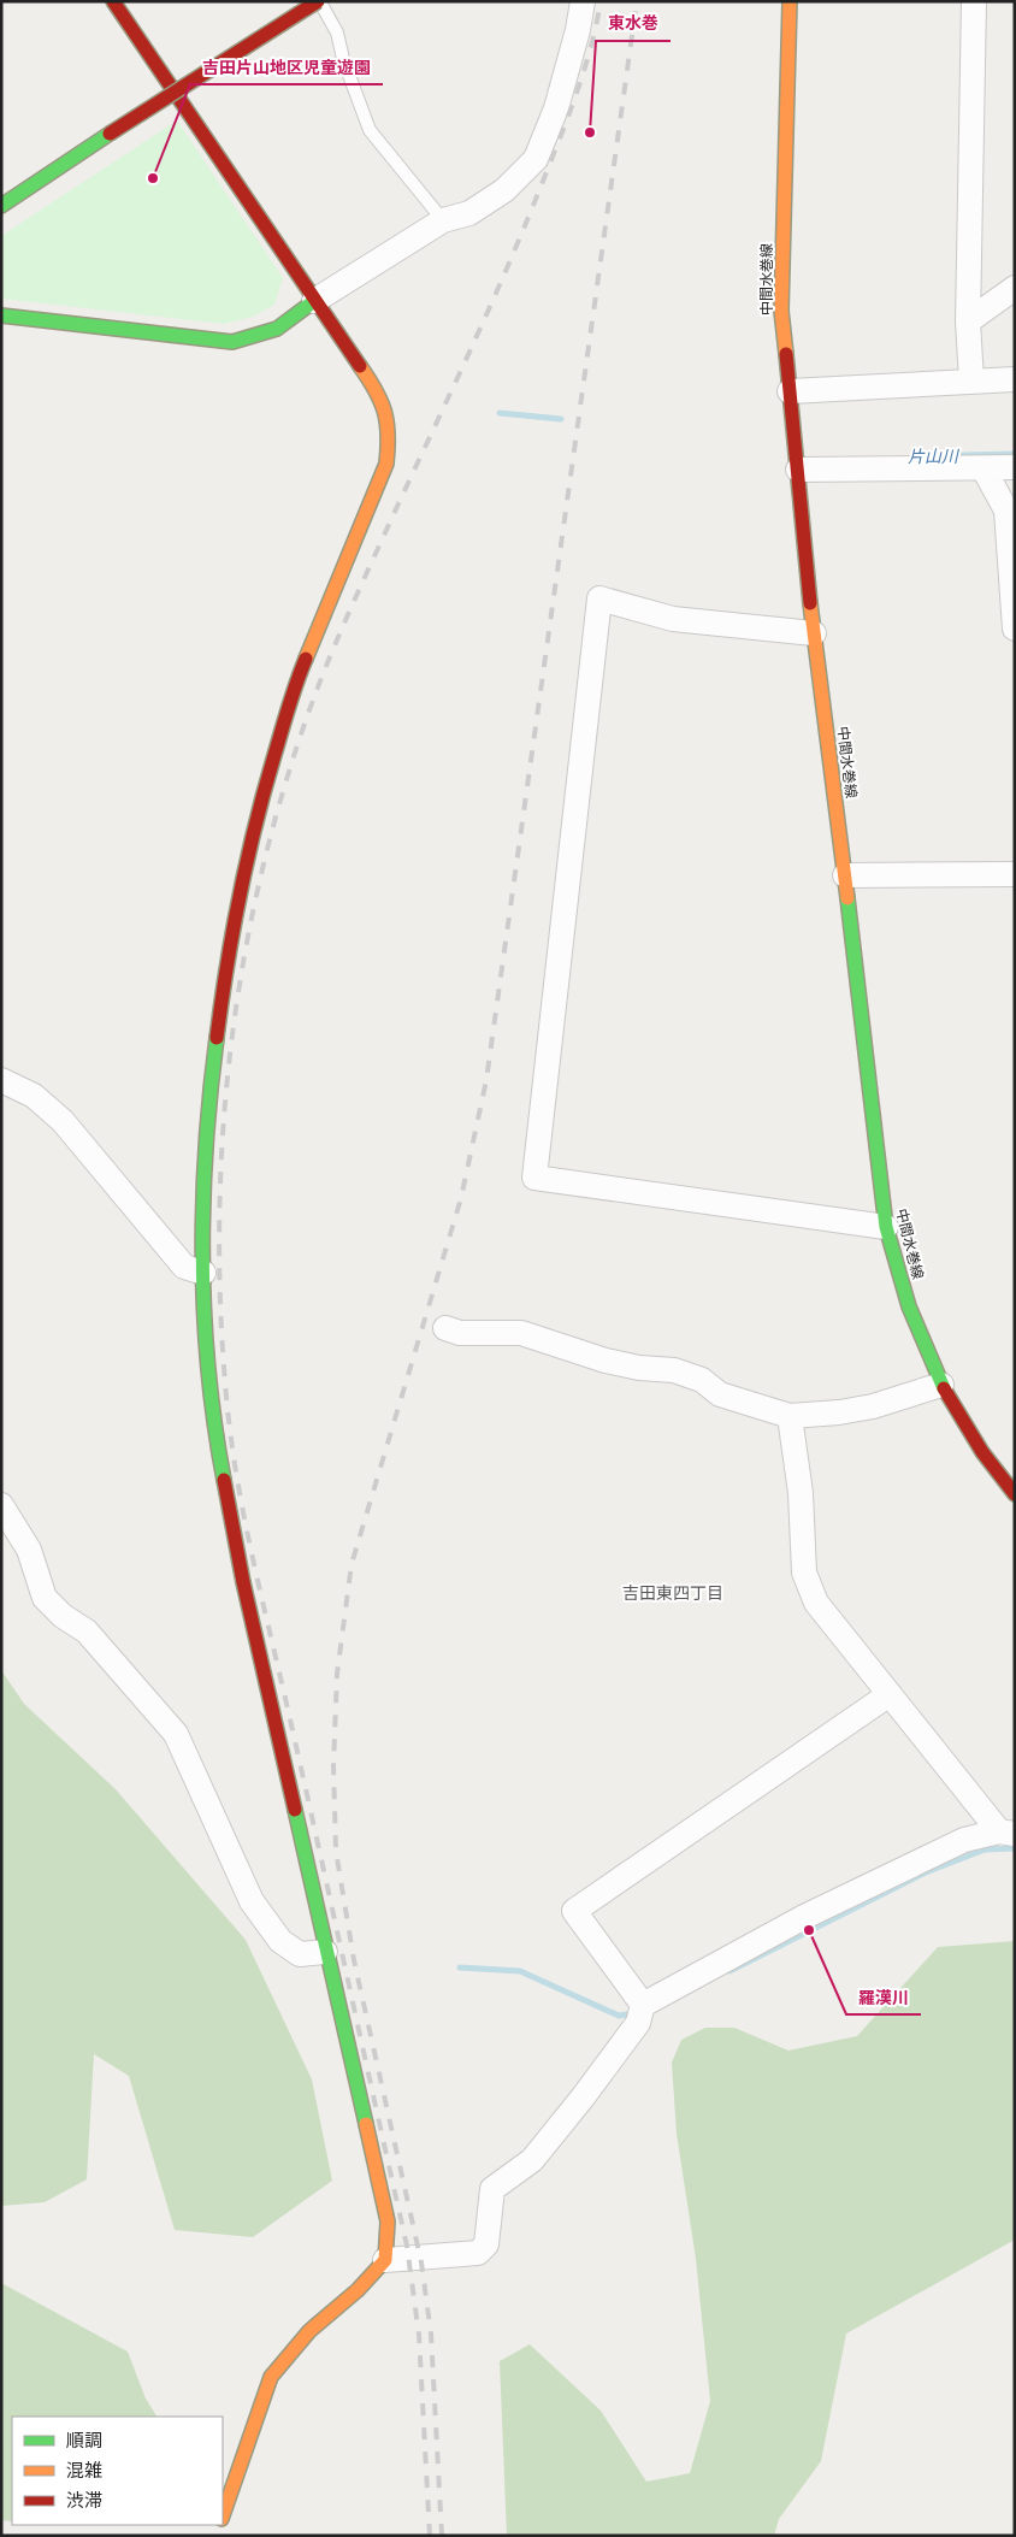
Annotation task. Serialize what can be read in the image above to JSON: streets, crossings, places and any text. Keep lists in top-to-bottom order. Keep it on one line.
{"streets":{"street":["中間水巻線"]},"districts":["吉田東四丁目"],"water":["片山川"],"places":["東水巻","吉田片山地区児童遊園","羅漢川"],"legend":["順調","混雑","渋滞"]}
